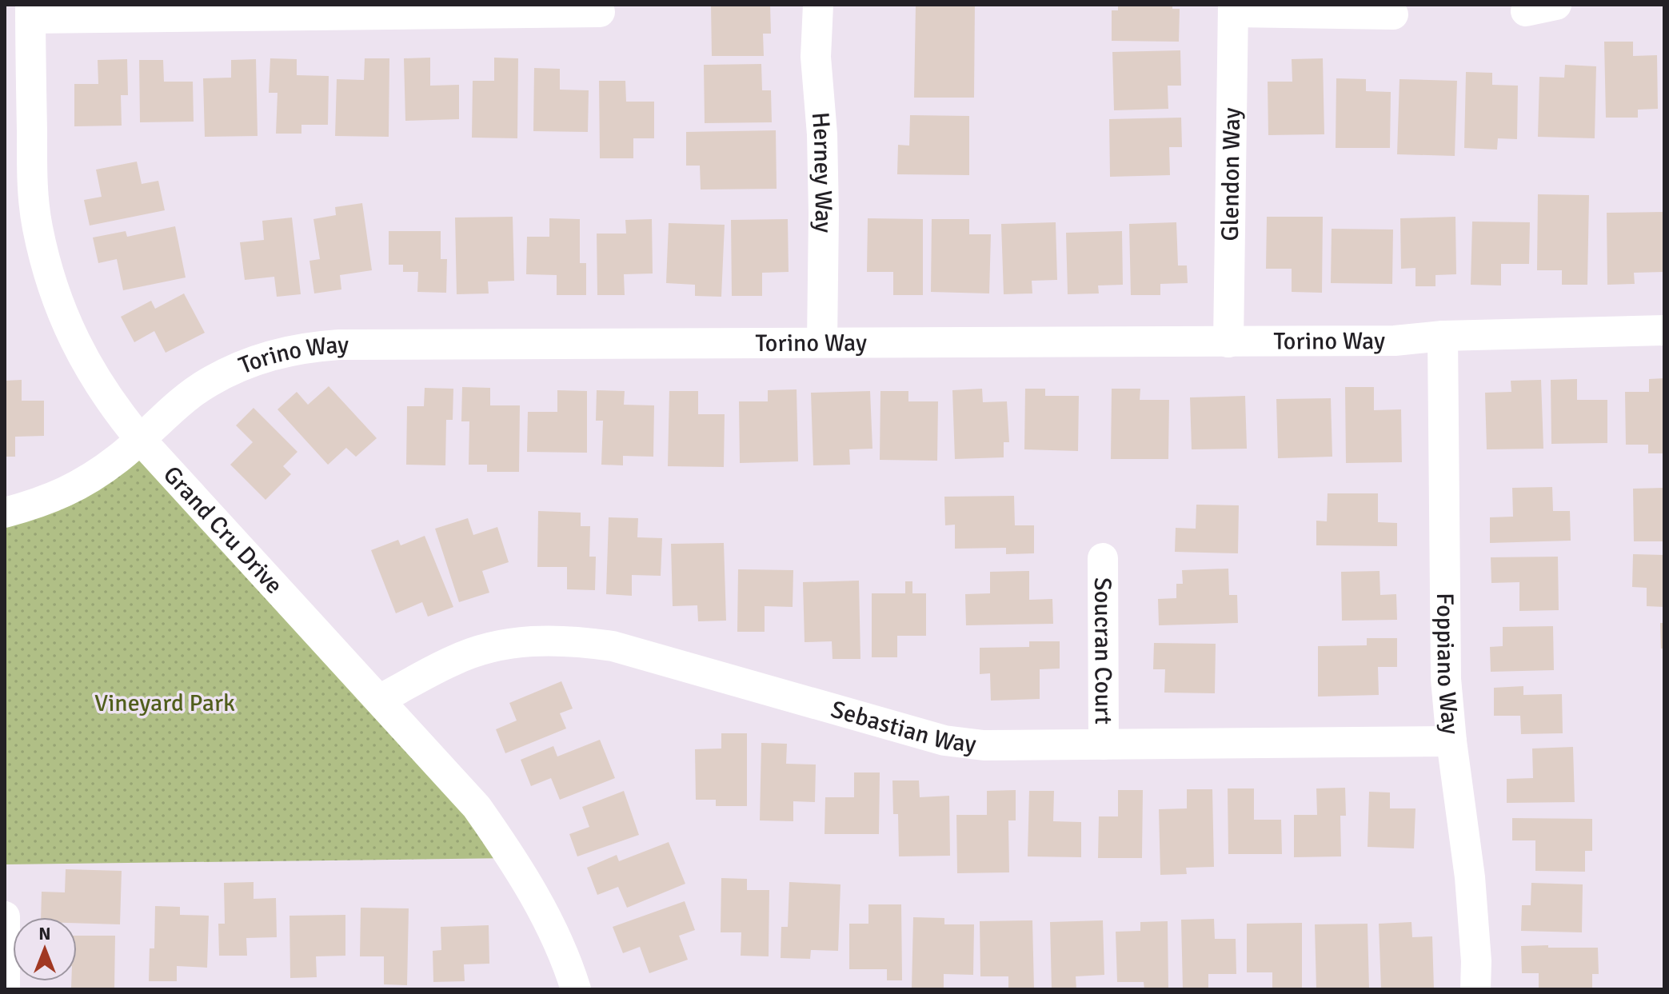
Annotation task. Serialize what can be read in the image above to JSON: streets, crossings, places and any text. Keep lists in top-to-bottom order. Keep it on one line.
{"streets":{"street":["Herney Way","Glendon Way","Torino Way","Grand Cru Drive","Soucran Court","Foppiano Way","Sebastian Way"]},"crossings":[["Herney Way","Torino Way"],["Glendon Way","Torino Way"],["Torino Way","Grand Cru Drive"],["Torino Way","Foppiano Way"],["Grand Cru Drive","Sebastian Way"],["Soucran Court","Sebastian Way"],["Foppiano Way","Sebastian Way"]],"parks":["Vineyard Park"],"north":"top"}
